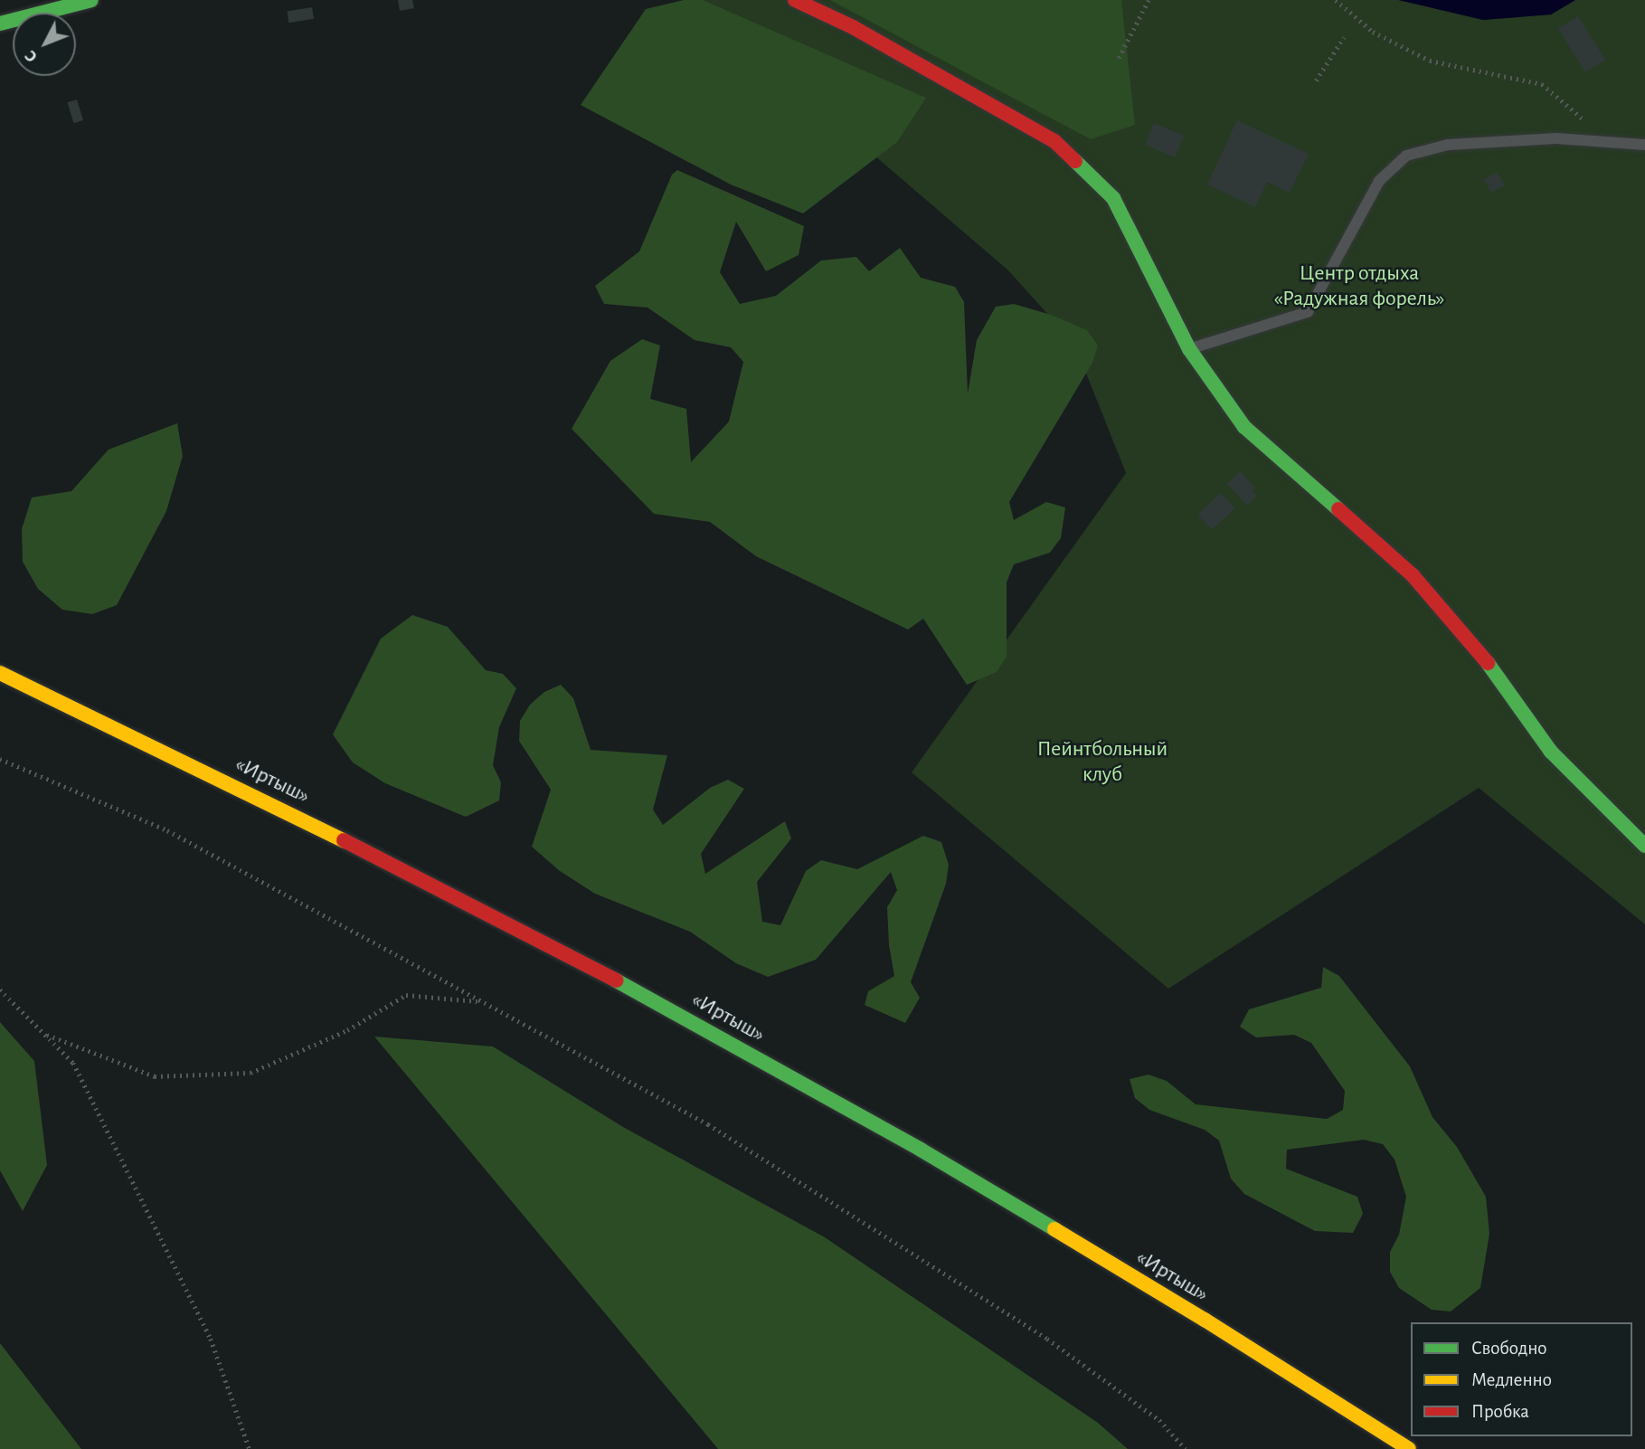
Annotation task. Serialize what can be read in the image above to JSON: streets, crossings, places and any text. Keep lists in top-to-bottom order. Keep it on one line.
{"streets":{"main road":["«Иртыш»"]},"parks":["Центр отдыха «Радужная форель»","Пейнтбольный клуб"],"legend":["Свободно","Медленно","Пробка"],"north":"bottom left"}
